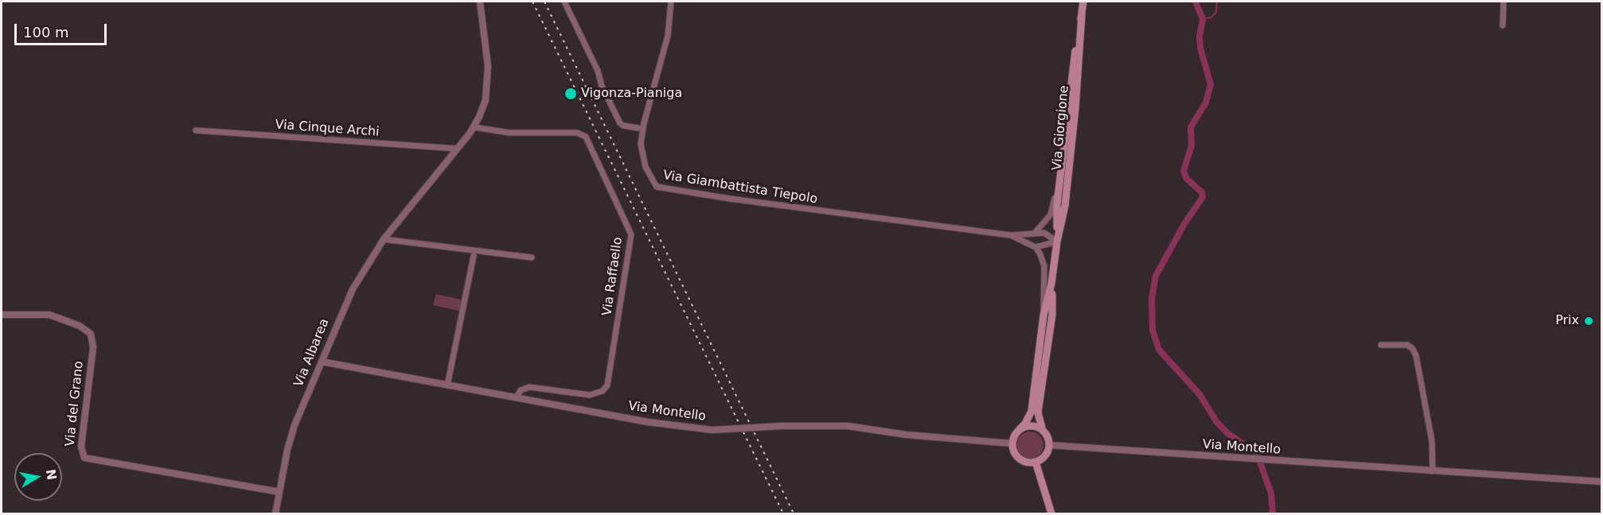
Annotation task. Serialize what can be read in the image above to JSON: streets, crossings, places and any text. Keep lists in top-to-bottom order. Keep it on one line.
{"streets":{"main road":["Via Giorgione"],"street":["Via Cinque Archi","Via Giambattista Tiepolo","Via Raffaello","Via Albarea","Via del Grano","Via Montello"]},"crossings":[["Via Giorgione","Via Giambattista Tiepolo"],["Via Giorgione","Via Montello"],["Via Cinque Archi","Via Albarea"],["Via Raffaello","Via Albarea"],["Via Raffaello","Via Montello"],["Via Albarea","Via del Grano"],["Via Albarea","Via Montello"]],"places":["Vigonza-Pianiga","Prix"],"scale_bar":"100 m","north":"right"}
